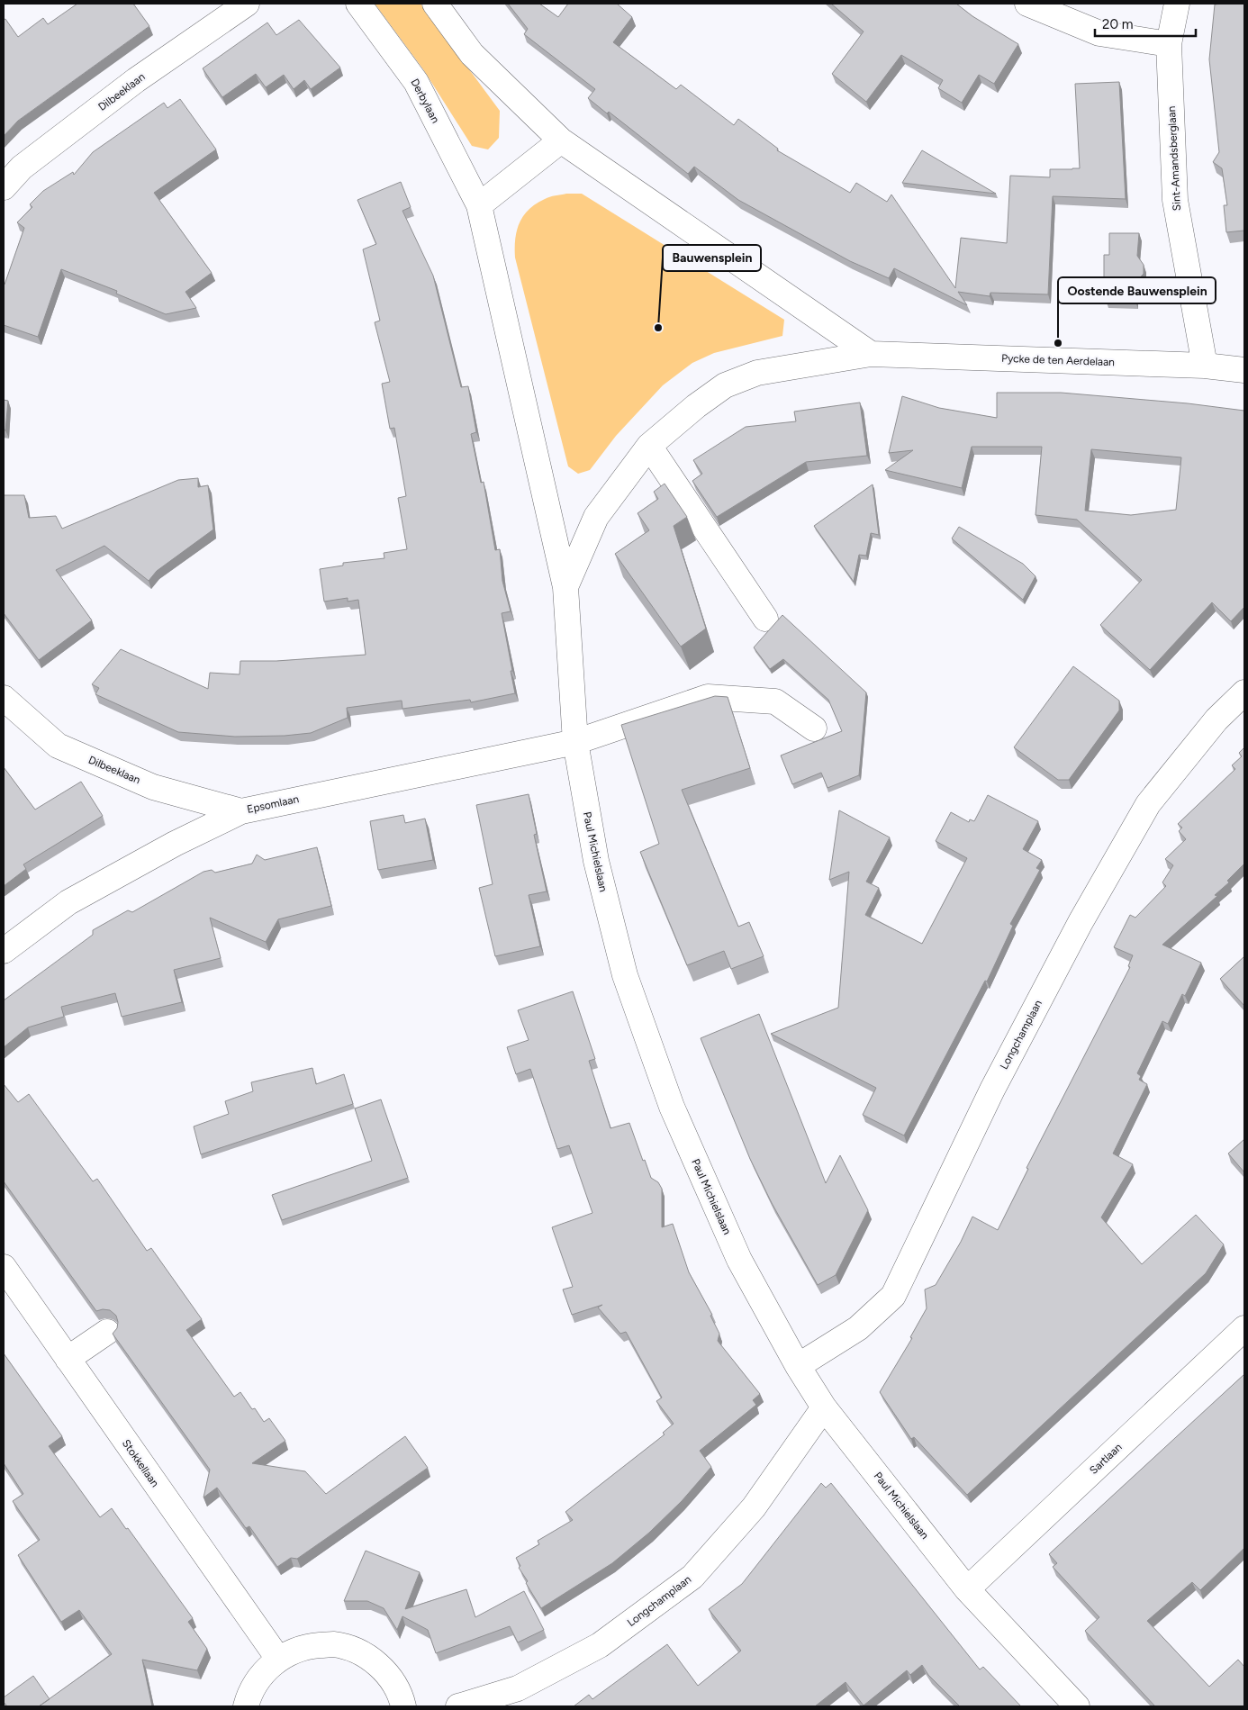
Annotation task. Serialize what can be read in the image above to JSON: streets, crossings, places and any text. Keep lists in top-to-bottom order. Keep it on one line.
{"streets":{"street":["Dilbeeklaan","Derbylaan","Sint-Amandsberglaan","Pycke de ten Aerdelaan","Epsomlaan","Paul Michielslaan","Longchamplaan","Sartlaan","Stokkellaan"]},"crossings":[["Dilbeeklaan","Epsomlaan"],["Derbylaan","Pycke de ten Aerdelaan"],["Derbylaan","Paul Michielslaan"],["Sint-Amandsberglaan","Pycke de ten Aerdelaan"],["Pycke de ten Aerdelaan","Paul Michielslaan"],["Epsomlaan","Paul Michielslaan"],["Paul Michielslaan","Longchamplaan"],["Paul Michielslaan","Sartlaan"]],"places":["Bauwensplein","Oostende Bauwensplein"],"scale_bar":"20 m"}
